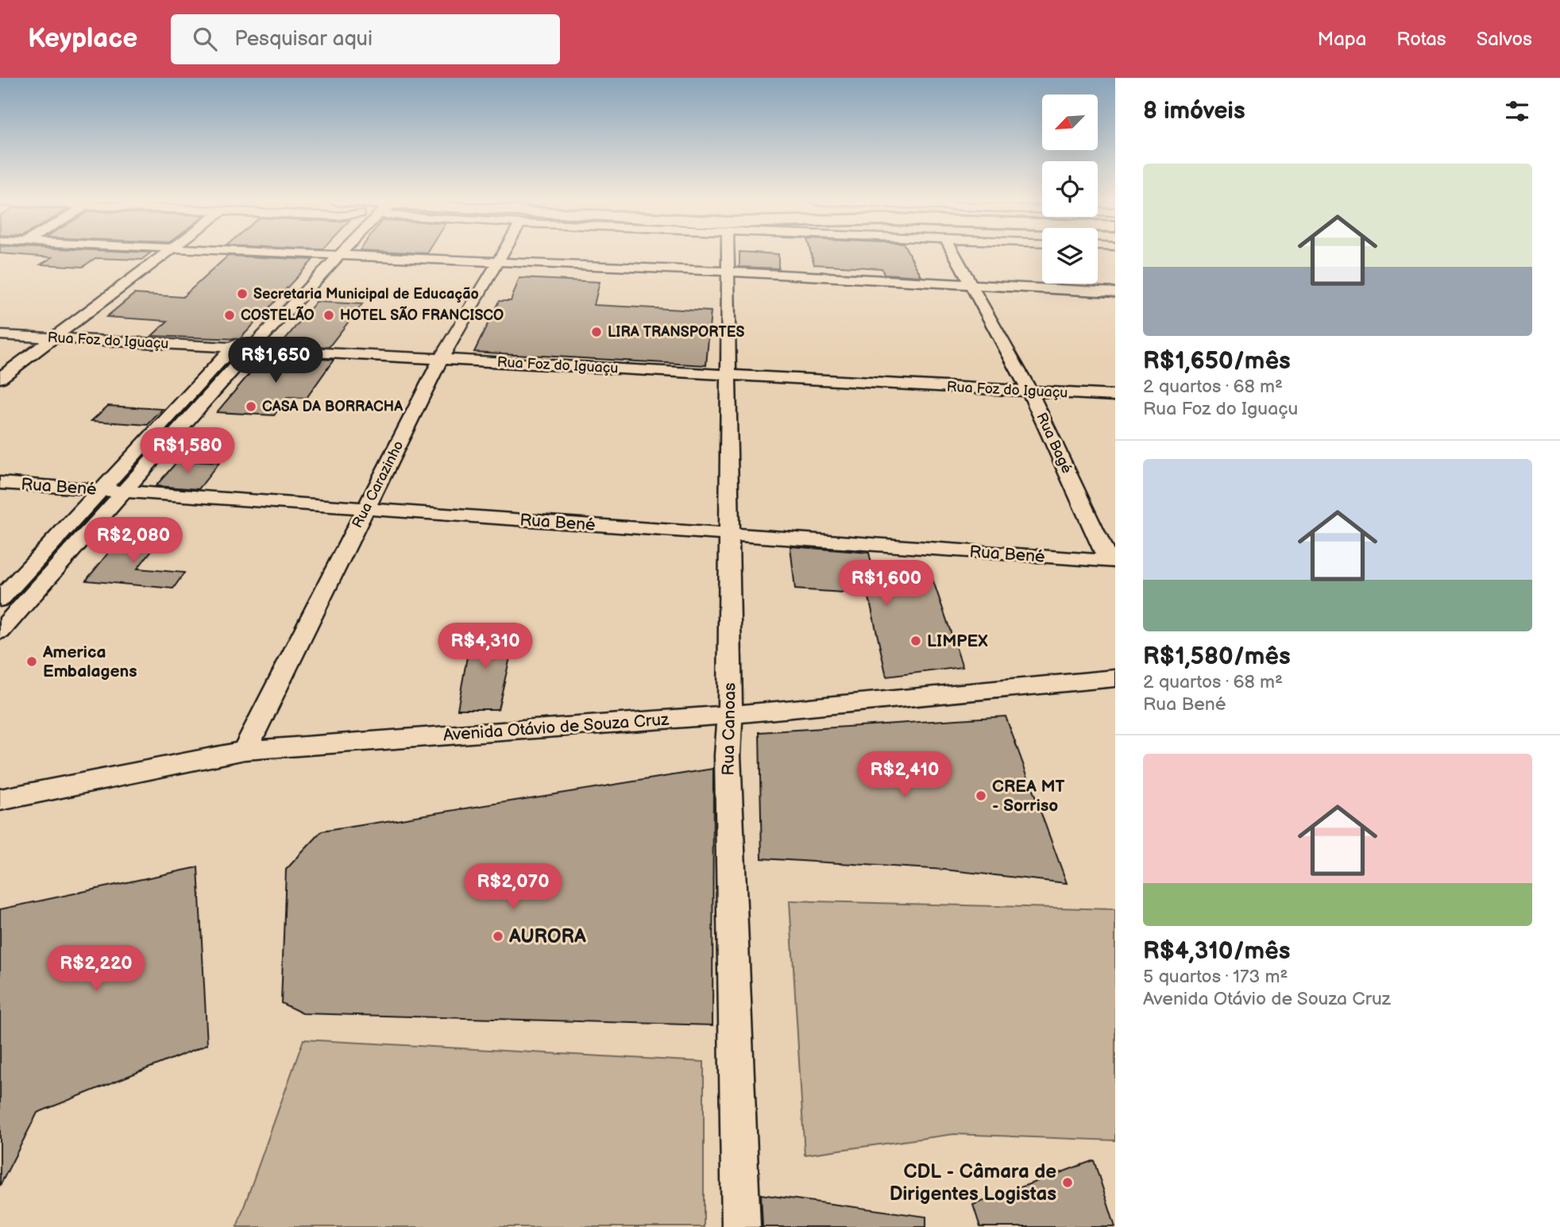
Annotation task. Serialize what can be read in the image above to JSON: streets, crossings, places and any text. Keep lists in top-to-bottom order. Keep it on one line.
{"streets":{"street":["Rua Foz do Iguaçu","Rua Bagé","Rua Carazinho","Rua Bené","Avenida Otávio de Souza Cruz","Rua Canoas"]},"crossings":[["Rua Foz do Iguaçu","Rua Bagé"],["Rua Foz do Iguaçu","Rua Carazinho"],["Rua Foz do Iguaçu","Rua Canoas"],["Rua Bagé","Rua Bené"],["Rua Carazinho","Rua Bené"],["Rua Carazinho","Avenida Otávio de Souza Cruz"],["Rua Bené","Rua Canoas"],["Avenida Otávio de Souza Cruz","Rua Canoas"]],"places":["Secretaria Municipal de Educação","COSTELÃO","HOTEL SÃO FRANCISCO","LIRA TRANSPORTES","CASA DA BORRACHA","LIMPEX","America Embalagens","CREA MT - Sorriso","AURORA","CDL - Câmara de Dirigentes Logistas"],"north":"bottom left","page":{"header":"Keyplace","search":"Pesquisar aqui","nav":["Mapa","Rotas","Salvos"],"heading":"8 imóveis","list":[{"name":"R$1,650/mês","note":"2 quartos · 68 m² · Rua Foz do Iguaçu"},{"name":"R$1,580/mês","note":"2 quartos · 68 m² · Rua Bené"},{"name":"R$4,310/mês","note":"5 quartos · 173 m² · Avenida Otávio de Souza Cruz"}],"price":["R$1,650","R$1,580","R$2,080","R$1,600","R$4,310","R$2,410","R$2,070","R$2,220"]}}
